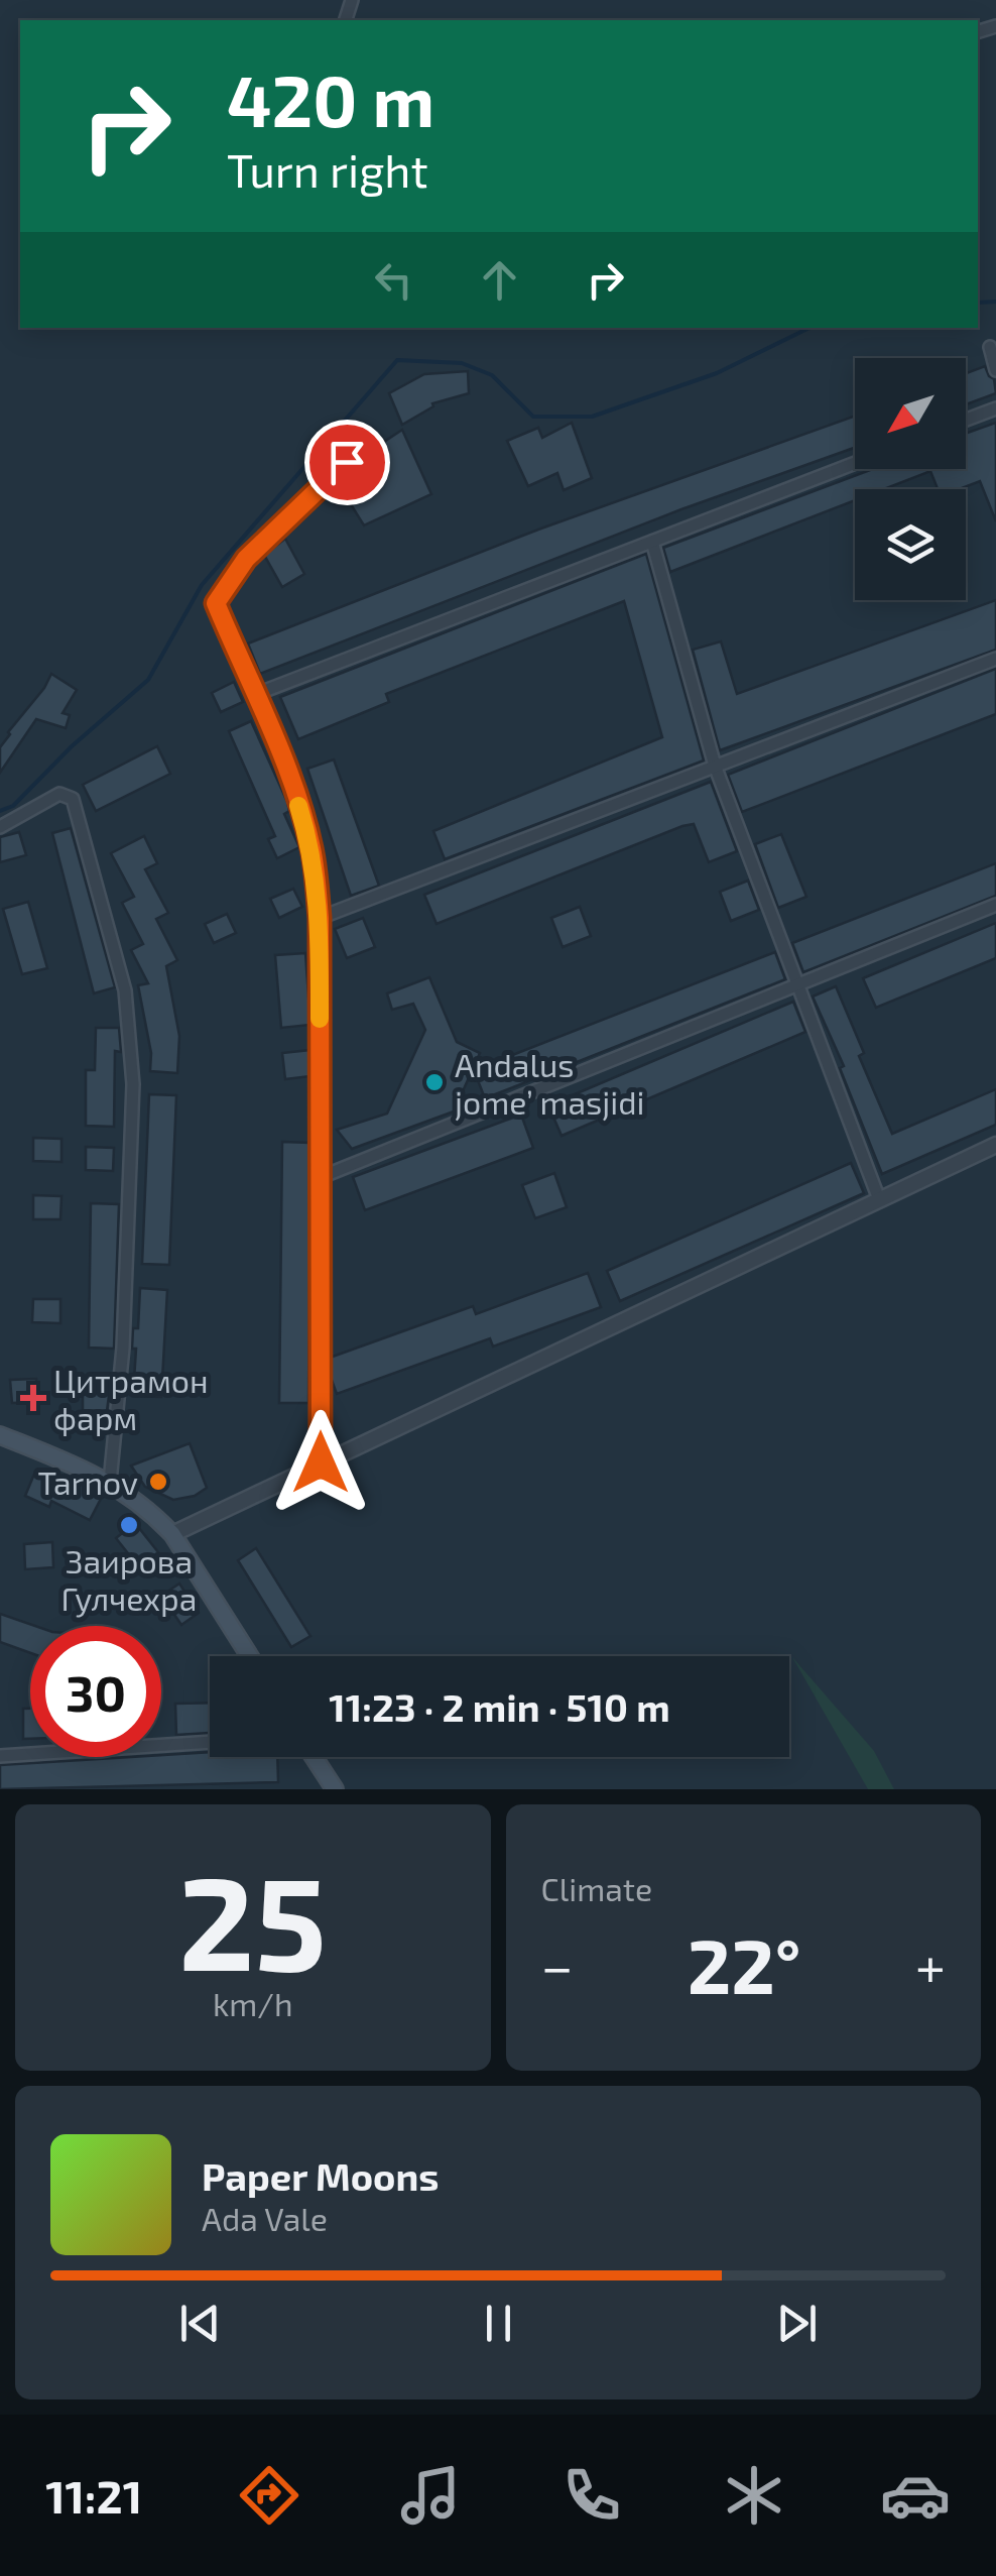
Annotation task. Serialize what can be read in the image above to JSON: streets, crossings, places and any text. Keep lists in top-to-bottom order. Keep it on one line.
{"places":{"other":["Andalus jome’ masjidi","Tarnov","Заирова Гулчехра"],"health":["Цитрамон фарм"]},"north":"bottom left","page":{"turn":["420 m","Turn right"],"limit":"30","trip":"11:23 · 2 min · 510 m","tile":[["25","km/h"],"Climate"],"heat":["−","22°","+"],"song":["Paper Moons","Ada Vale"],"tabs":"11:21"}}
